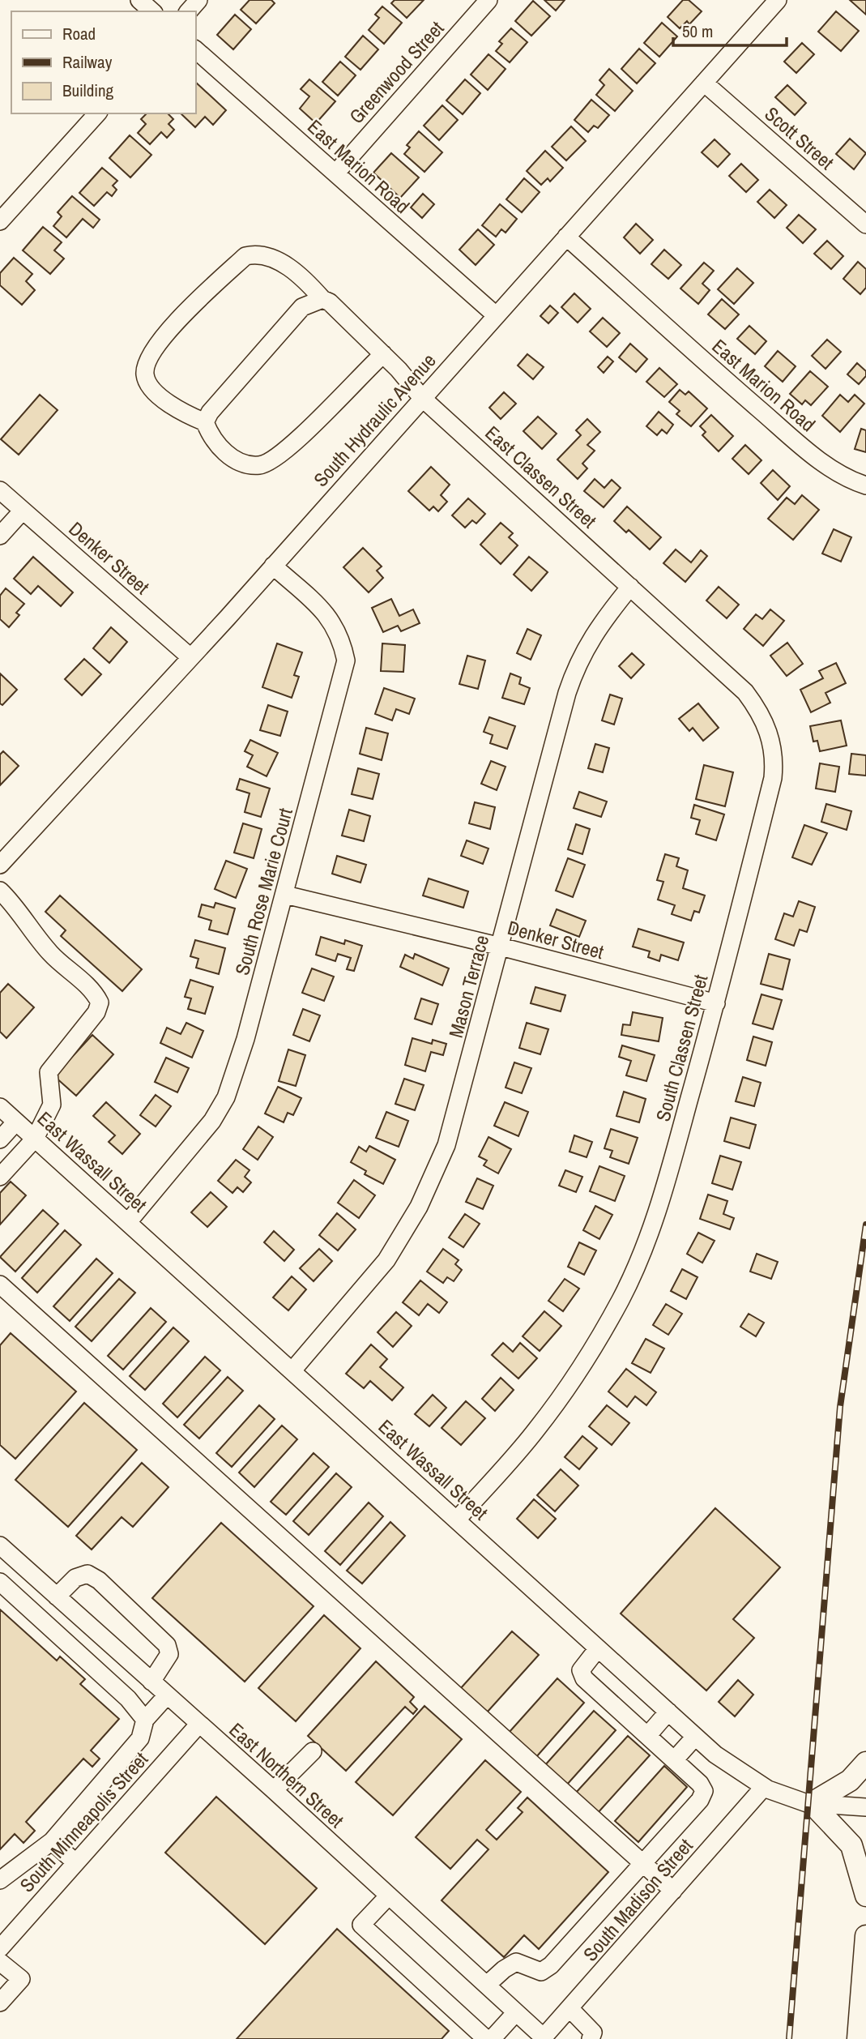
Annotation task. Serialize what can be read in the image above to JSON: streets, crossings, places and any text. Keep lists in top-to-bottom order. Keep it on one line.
{"streets":{"street":["Greenwood Street","Scott Street","East Marion Road","South Hydraulic Avenue","East Classen Street","Denker Street","South Rose Marie Court","Mason Terrace","South Classen Street","East Wassall Street","East Northern Street","South Minneapolis Street","South Madison Street"]},"crossings":[["Greenwood Street","East Marion Road"],["Scott Street","South Hydraulic Avenue"],["East Marion Road","South Hydraulic Avenue"],["South Hydraulic Avenue","East Classen Street"],["South Hydraulic Avenue","Denker Street"],["South Hydraulic Avenue","South Rose Marie Court"],["East Classen Street","Mason Terrace"],["East Classen Street","South Classen Street"],["Denker Street","South Rose Marie Court"],["Denker Street","Mason Terrace"],["Denker Street","South Classen Street"],["South Rose Marie Court","East Wassall Street"],["Mason Terrace","South Classen Street"],["Mason Terrace","East Wassall Street"],["South Classen Street","East Wassall Street"],["East Wassall Street","South Madison Street"],["East Northern Street","South Minneapolis Street"],["East Northern Street","South Madison Street"]],"legend":["Road","Railway","Building"],"scale_bar":"50 m"}
